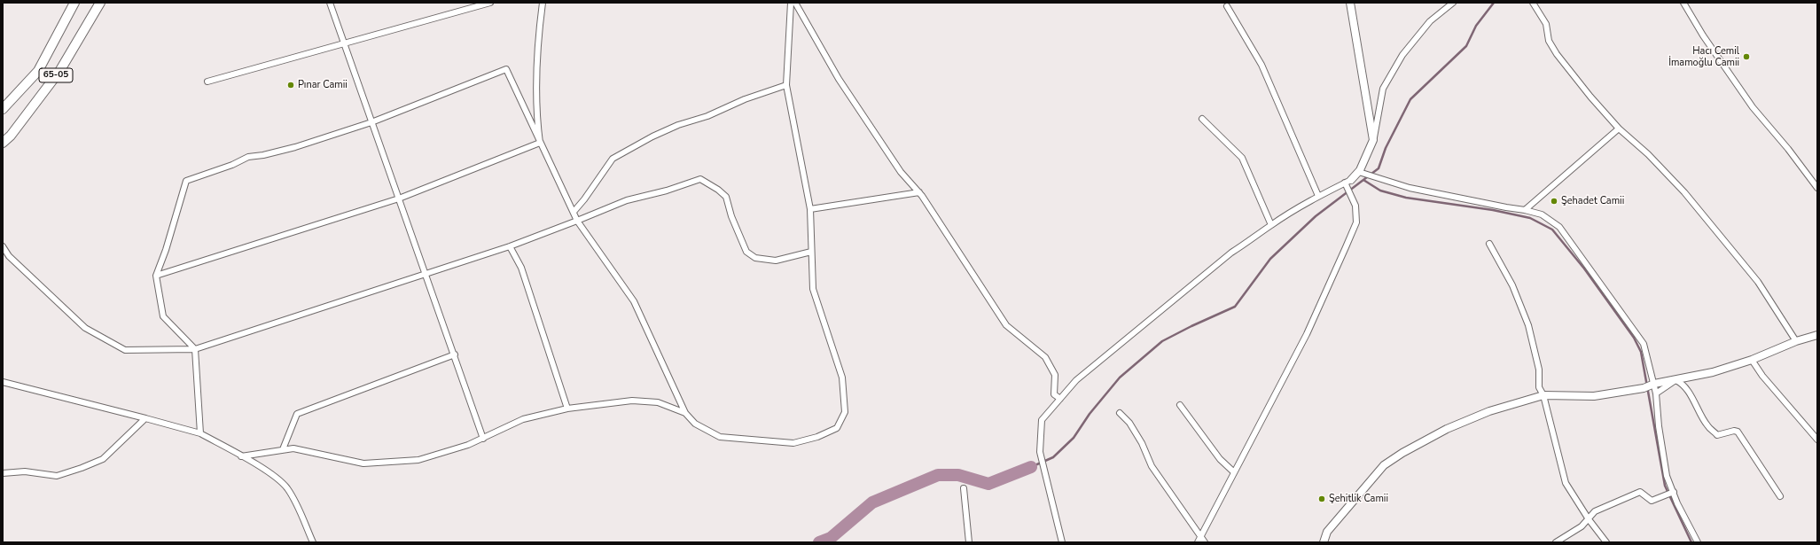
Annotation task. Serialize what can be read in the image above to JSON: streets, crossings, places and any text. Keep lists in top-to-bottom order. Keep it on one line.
{"streets":{"highway":["65-05"]},"places":["Hacı Cemil İmamoğlu Camii","Pınar Camii","Şehadet Camii","Şehitlik Camii"]}
